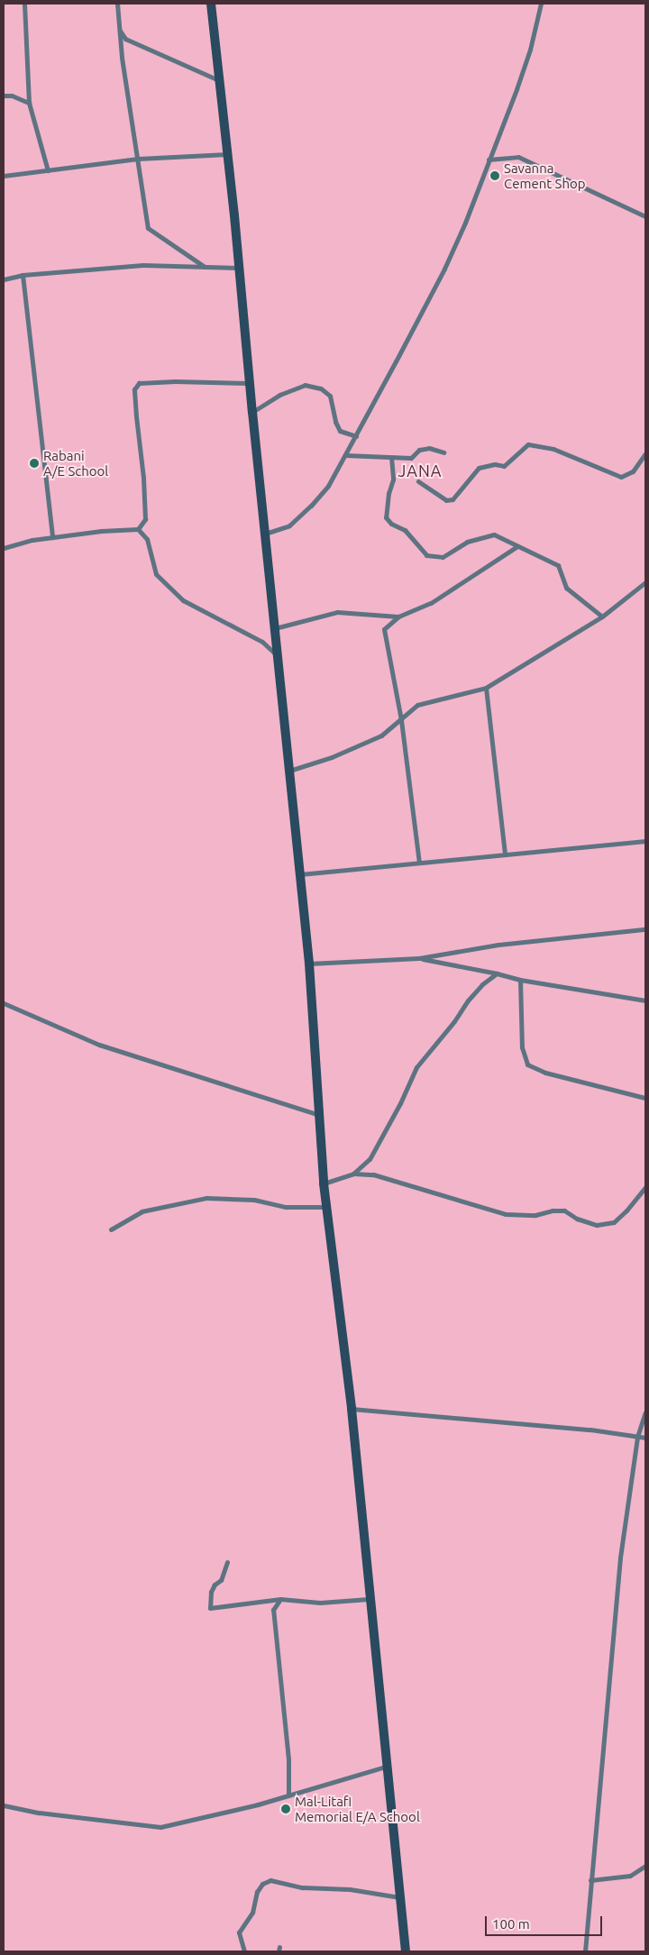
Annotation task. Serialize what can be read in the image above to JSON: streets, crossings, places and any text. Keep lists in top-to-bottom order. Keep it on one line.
{"districts":["JANA"],"places":["Savanna Cement Shop","Rabani A/E School","Mal-Litafi Memorial E/A School"],"scale_bar":"100 m"}
